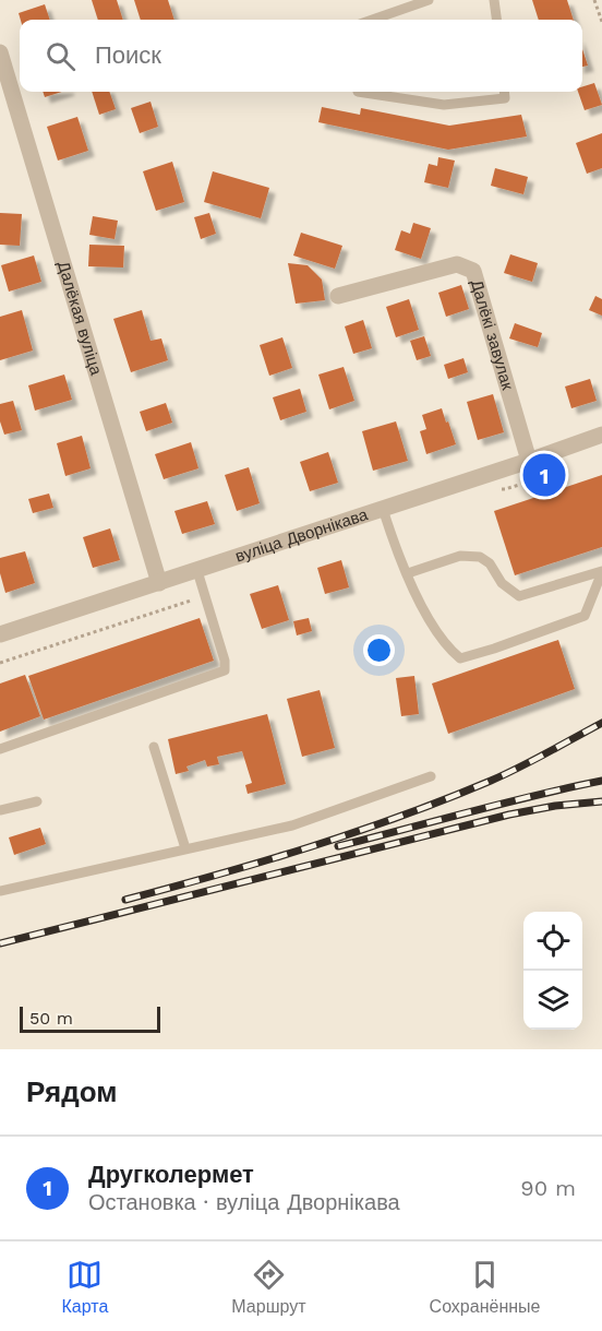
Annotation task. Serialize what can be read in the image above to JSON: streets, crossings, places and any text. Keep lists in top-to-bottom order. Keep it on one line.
{"streets":{"street":["Далёкая вуліца","Далёкі завулак","вуліца Дворнікава"]},"crossings":[["Далёкая вуліца","вуліца Дворнікава"],["Далёкі завулак","вуліца Дворнікава"]],"scale_bar":"50 m","page":{"search":"Поиск","pins":"1","scale":"50 m","heading":"Рядом","list":[{"mark":"1","name":"Другколермет","note":"Остановка · вуліца Дворнікава","value":"90 m"}],"nav":["Карта","Маршрут","Сохранённые"]}}
